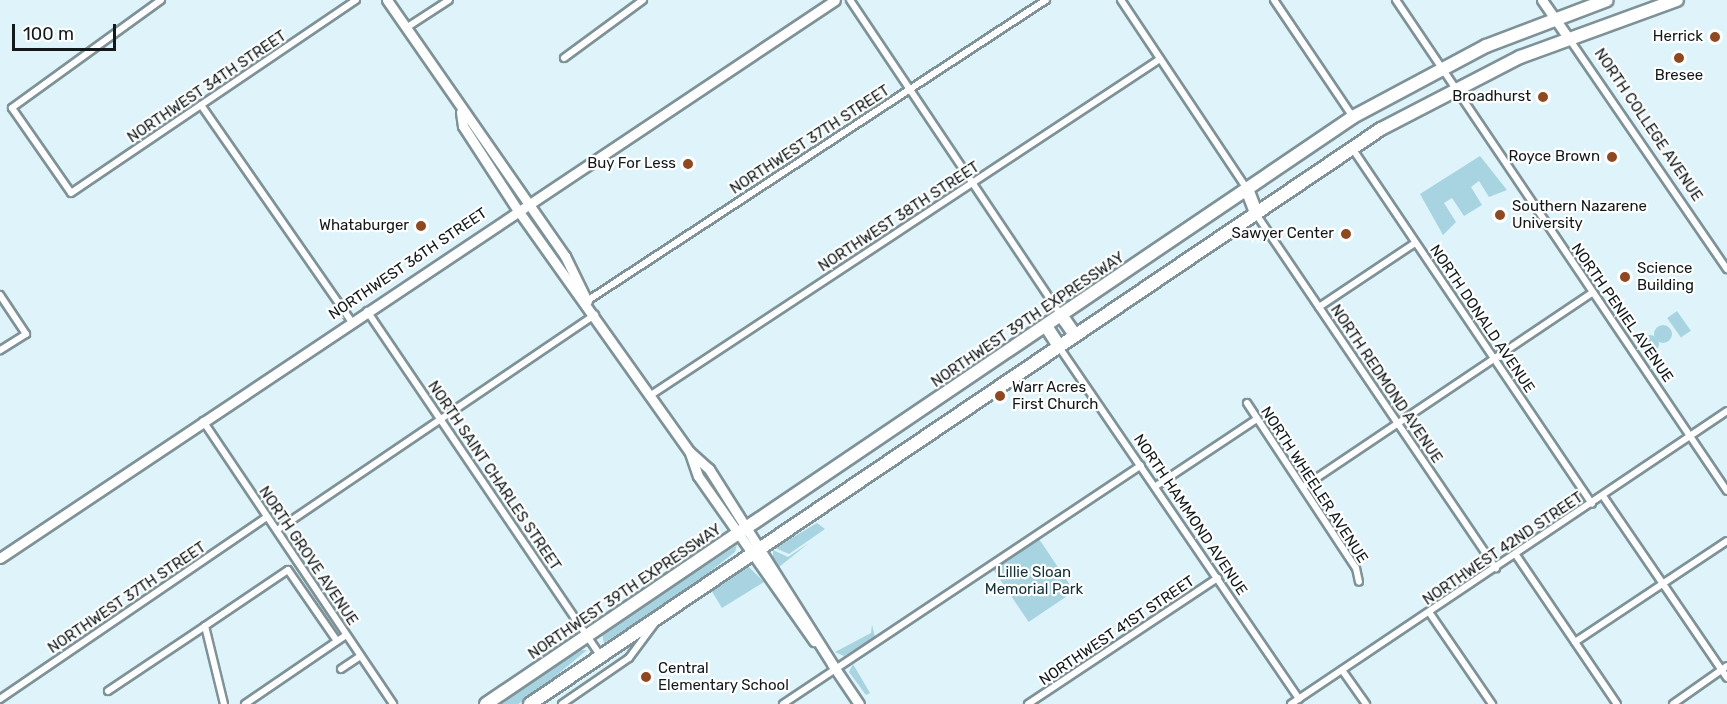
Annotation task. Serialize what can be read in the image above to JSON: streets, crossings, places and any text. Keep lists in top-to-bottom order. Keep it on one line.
{"streets":{"highway":["NORTHWEST 39TH EXPRESSWAY"],"main road":["NORTH COLLEGE AVENUE","NORTHWEST 36TH STREET"],"street":["NORTHWEST 34TH STREET","NORTHWEST 37TH STREET","NORTHWEST 38TH STREET","NORTH PENIEL AVENUE","NORTH DONALD AVENUE","NORTH REDMOND AVENUE","NORTH SAINT CHARLES STREET","NORTH WHEELER AVENUE","NORTH HAMMOND AVENUE","NORTHWEST 42ND STREET","NORTH GROVE AVENUE","NORTHWEST 41ST STREET"]},"crossings":[["NORTH COLLEGE AVENUE","NORTHWEST 39TH EXPRESSWAY"],["NORTHWEST 37TH STREET","NORTH GROVE AVENUE"],["NORTHWEST 36TH STREET","NORTH SAINT CHARLES STREET"],["NORTHWEST 36TH STREET","NORTH GROVE AVENUE"],["NORTH PENIEL AVENUE","NORTHWEST 39TH EXPRESSWAY"],["NORTH PENIEL AVENUE","NORTHWEST 42ND STREET"],["NORTH DONALD AVENUE","NORTHWEST 42ND STREET"],["NORTHWEST 39TH EXPRESSWAY","NORTH SAINT CHARLES STREET"],["NORTH REDMOND AVENUE","NORTHWEST 42ND STREET"],["NORTH HAMMOND AVENUE","NORTHWEST 42ND STREET"],["NORTH HAMMOND AVENUE","NORTHWEST 41ST STREET"]],"parks":["Lillie Sloan Memorial Park"],"places":["Herrick","Bresee","Broadhurst","Royce Brown","Buy For Less","Southern Nazarene University","Whataburger","Sawyer Center","Science Building","Warr Acres First Church","Central Elementary School"],"scale_bar":"100 m"}
